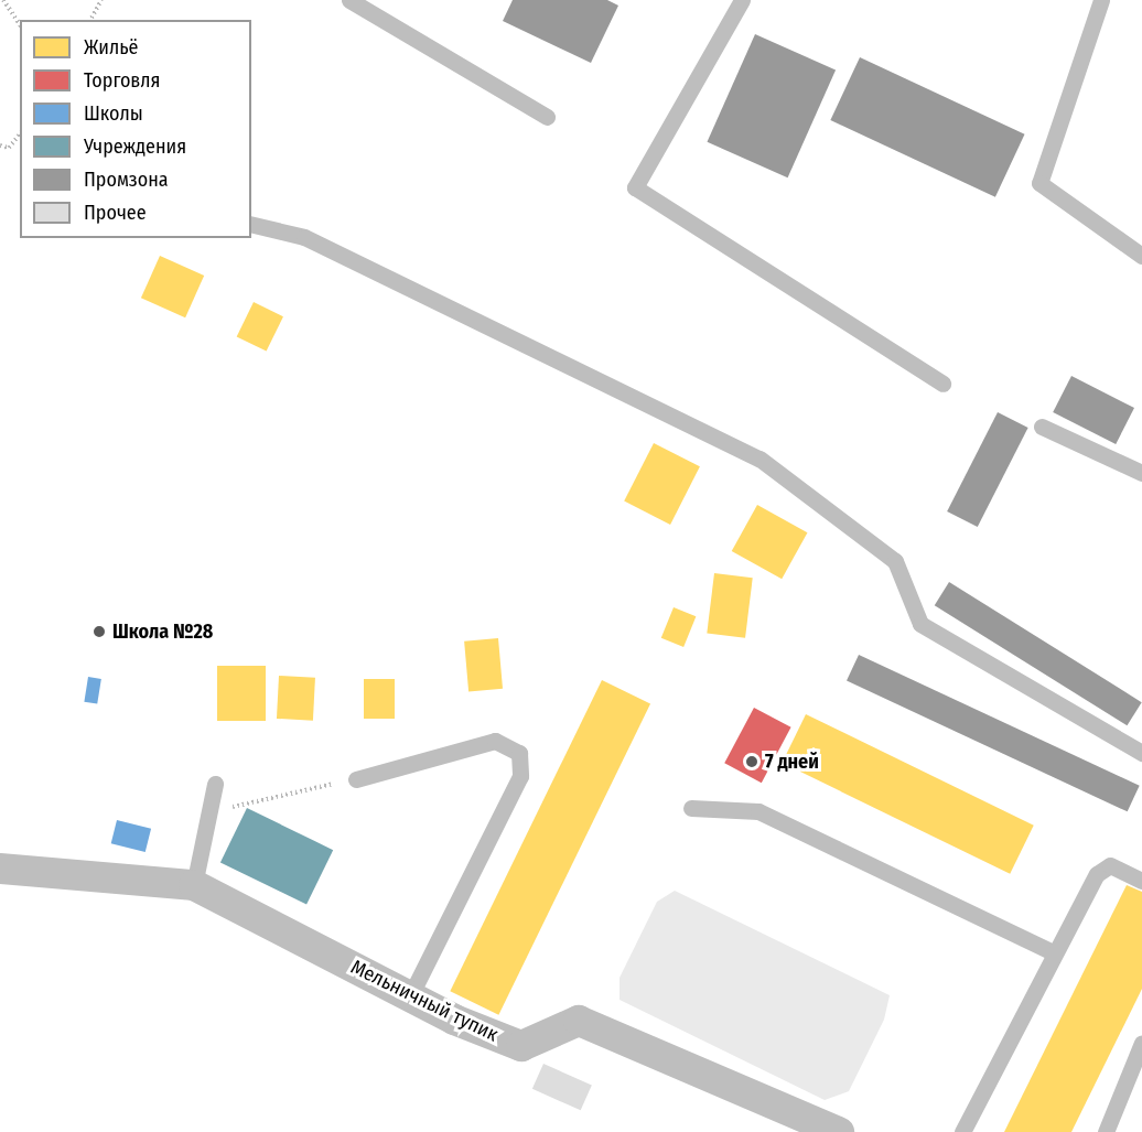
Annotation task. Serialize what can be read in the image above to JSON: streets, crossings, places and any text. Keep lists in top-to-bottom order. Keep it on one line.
{"streets":{"street":["Мельничный тупик"]},"places":["Школа №28","7 дней"],"legend":["Жильё","Торговля","Школы","Учреждения","Промзона","Прочее"]}
